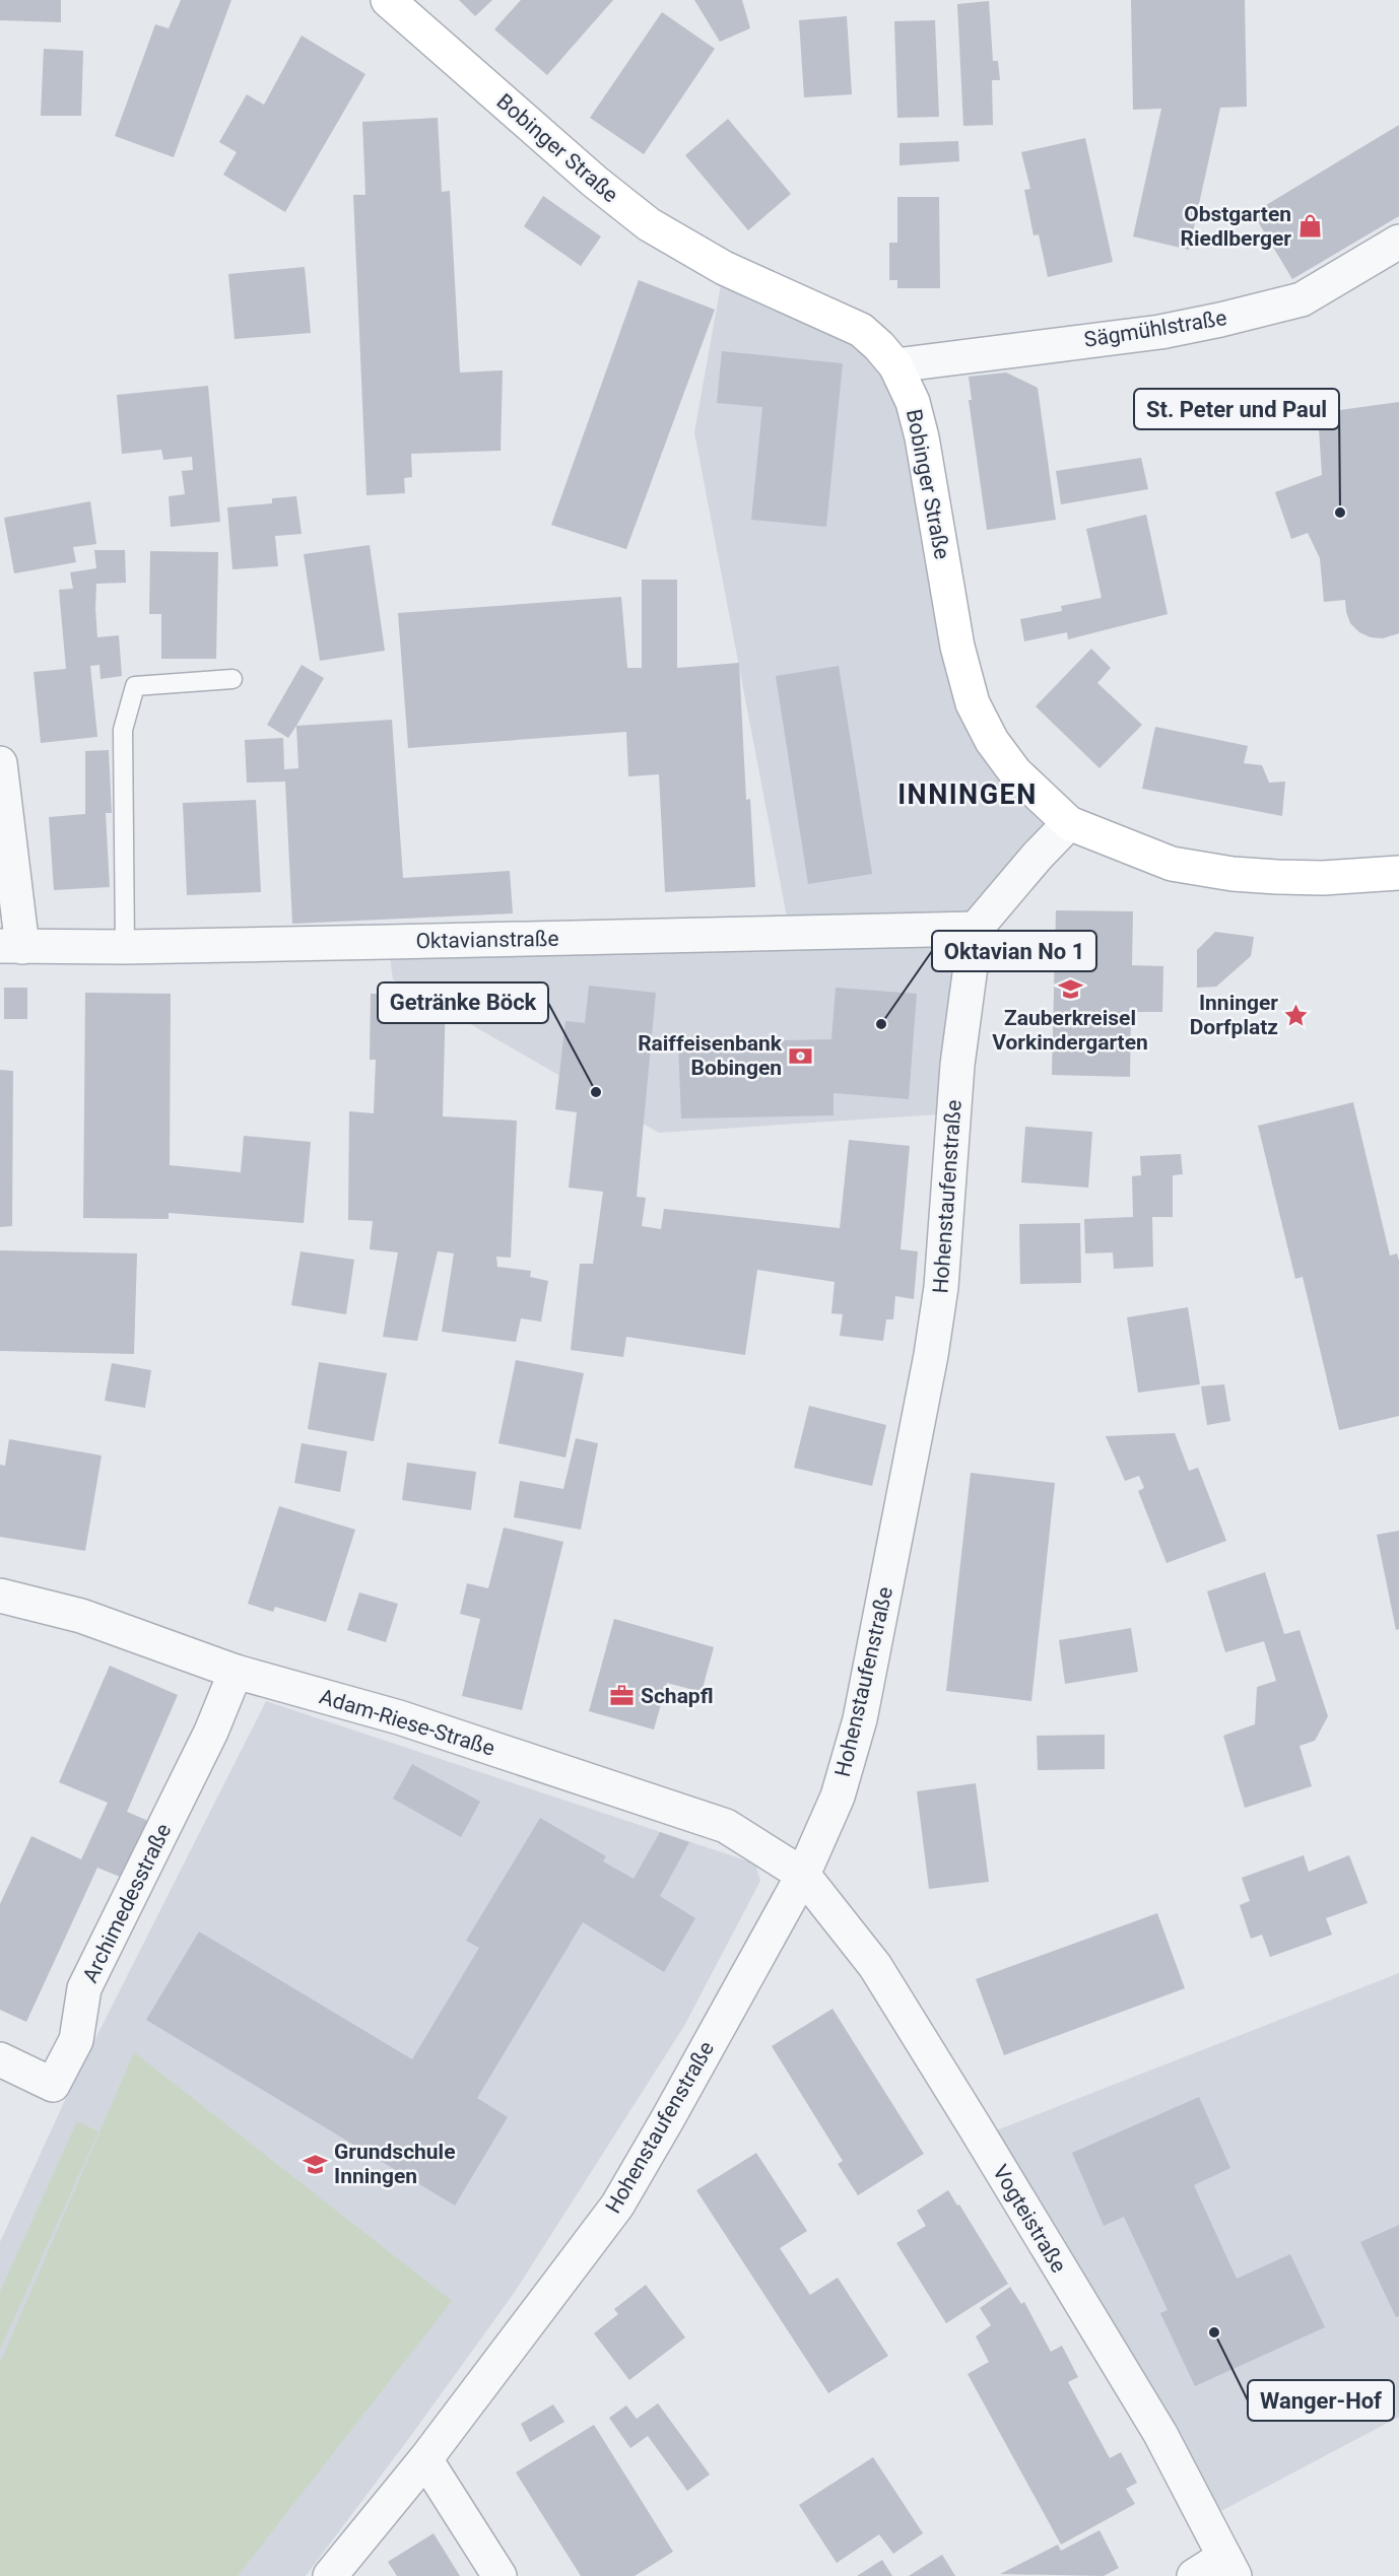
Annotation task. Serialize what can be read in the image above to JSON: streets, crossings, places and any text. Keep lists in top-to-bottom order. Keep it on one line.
{"streets":{"main road":["Bobinger Straße"],"street":["Sägmühlstraße","Oktavianstraße","Hohenstaufenstraße","Adam-Riese-Straße","Archimedesstraße","Vogteistraße"]},"crossings":[["Bobinger Straße","Sägmühlstraße"],["Oktavianstraße","Hohenstaufenstraße"],["Hohenstaufenstraße","Adam-Riese-Straße"],["Hohenstaufenstraße","Vogteistraße"],["Adam-Riese-Straße","Archimedesstraße"],["Adam-Riese-Straße","Vogteistraße"]],"districts":["INNINGEN"],"places":{"shop":["Obstgarten Riedlberger"],"other":["St. Peter und Paul","Oktavian No 1","Getränke Böck","Wanger-Hof"],"school or university":["Zauberkreisel Vorkindergarten","Grundschule Inningen"],"place":["Inninger Dorfplatz"],"bank":["Raiffeisenbank Bobingen"],"office":["Schapfl"]}}
